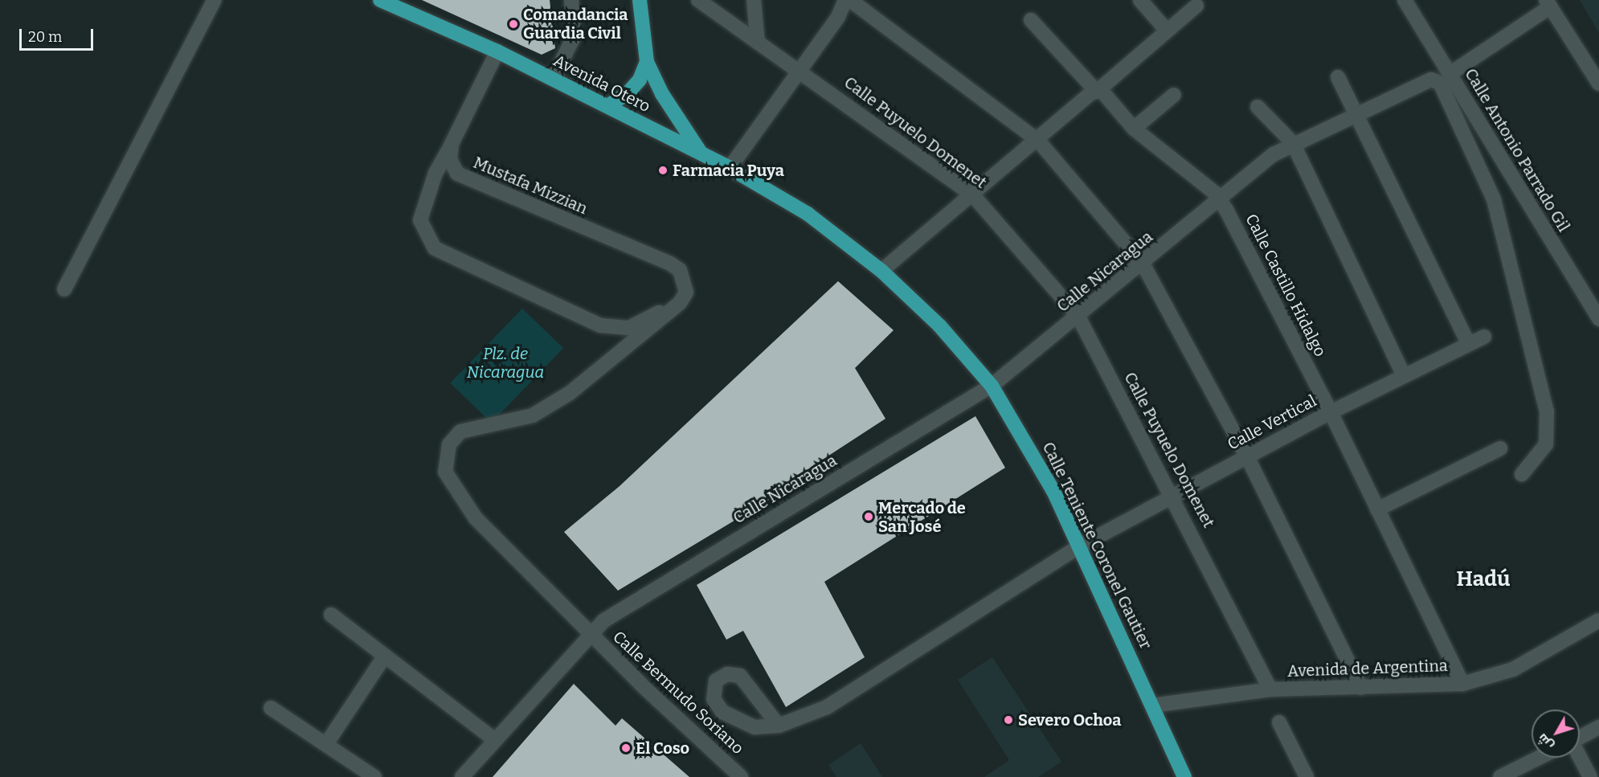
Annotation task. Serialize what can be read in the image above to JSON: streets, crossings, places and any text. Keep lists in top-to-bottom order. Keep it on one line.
{"streets":{"main road":["Avenida Otero","Calle Teniente Coronel Gautier"],"street":["Calle Puyuelo Domenet","Calle Antonio Parrado Gil","Mustafa Mizzian","Calle Nicaragua","Calle Castillo Hidalgo","Calle Vertical","Avenida de Argentina","Calle Bermudo Soriano"]},"crossings":[["Avenida Otero","Calle Teniente Coronel Gautier"],["Calle Puyuelo Domenet","Calle Nicaragua"],["Calle Puyuelo Domenet","Calle Vertical"],["Calle Puyuelo Domenet","Avenida de Argentina"],["Calle Nicaragua","Calle Castillo Hidalgo"],["Calle Nicaragua","Calle Teniente Coronel Gautier"],["Calle Nicaragua","Calle Bermudo Soriano"],["Calle Castillo Hidalgo","Calle Vertical"],["Calle Castillo Hidalgo","Avenida de Argentina"],["Calle Vertical","Calle Teniente Coronel Gautier"],["Calle Teniente Coronel Gautier","Avenida de Argentina"]],"districts":["Hadú"],"parks":["Plz. de Nicaragua"],"places":["Comandancia Guardia Civil","Farmacia Puya","Mercado de San José","Severo Ochoa","El Coso"],"scale_bar":"20 m","north":"bottom left"}
